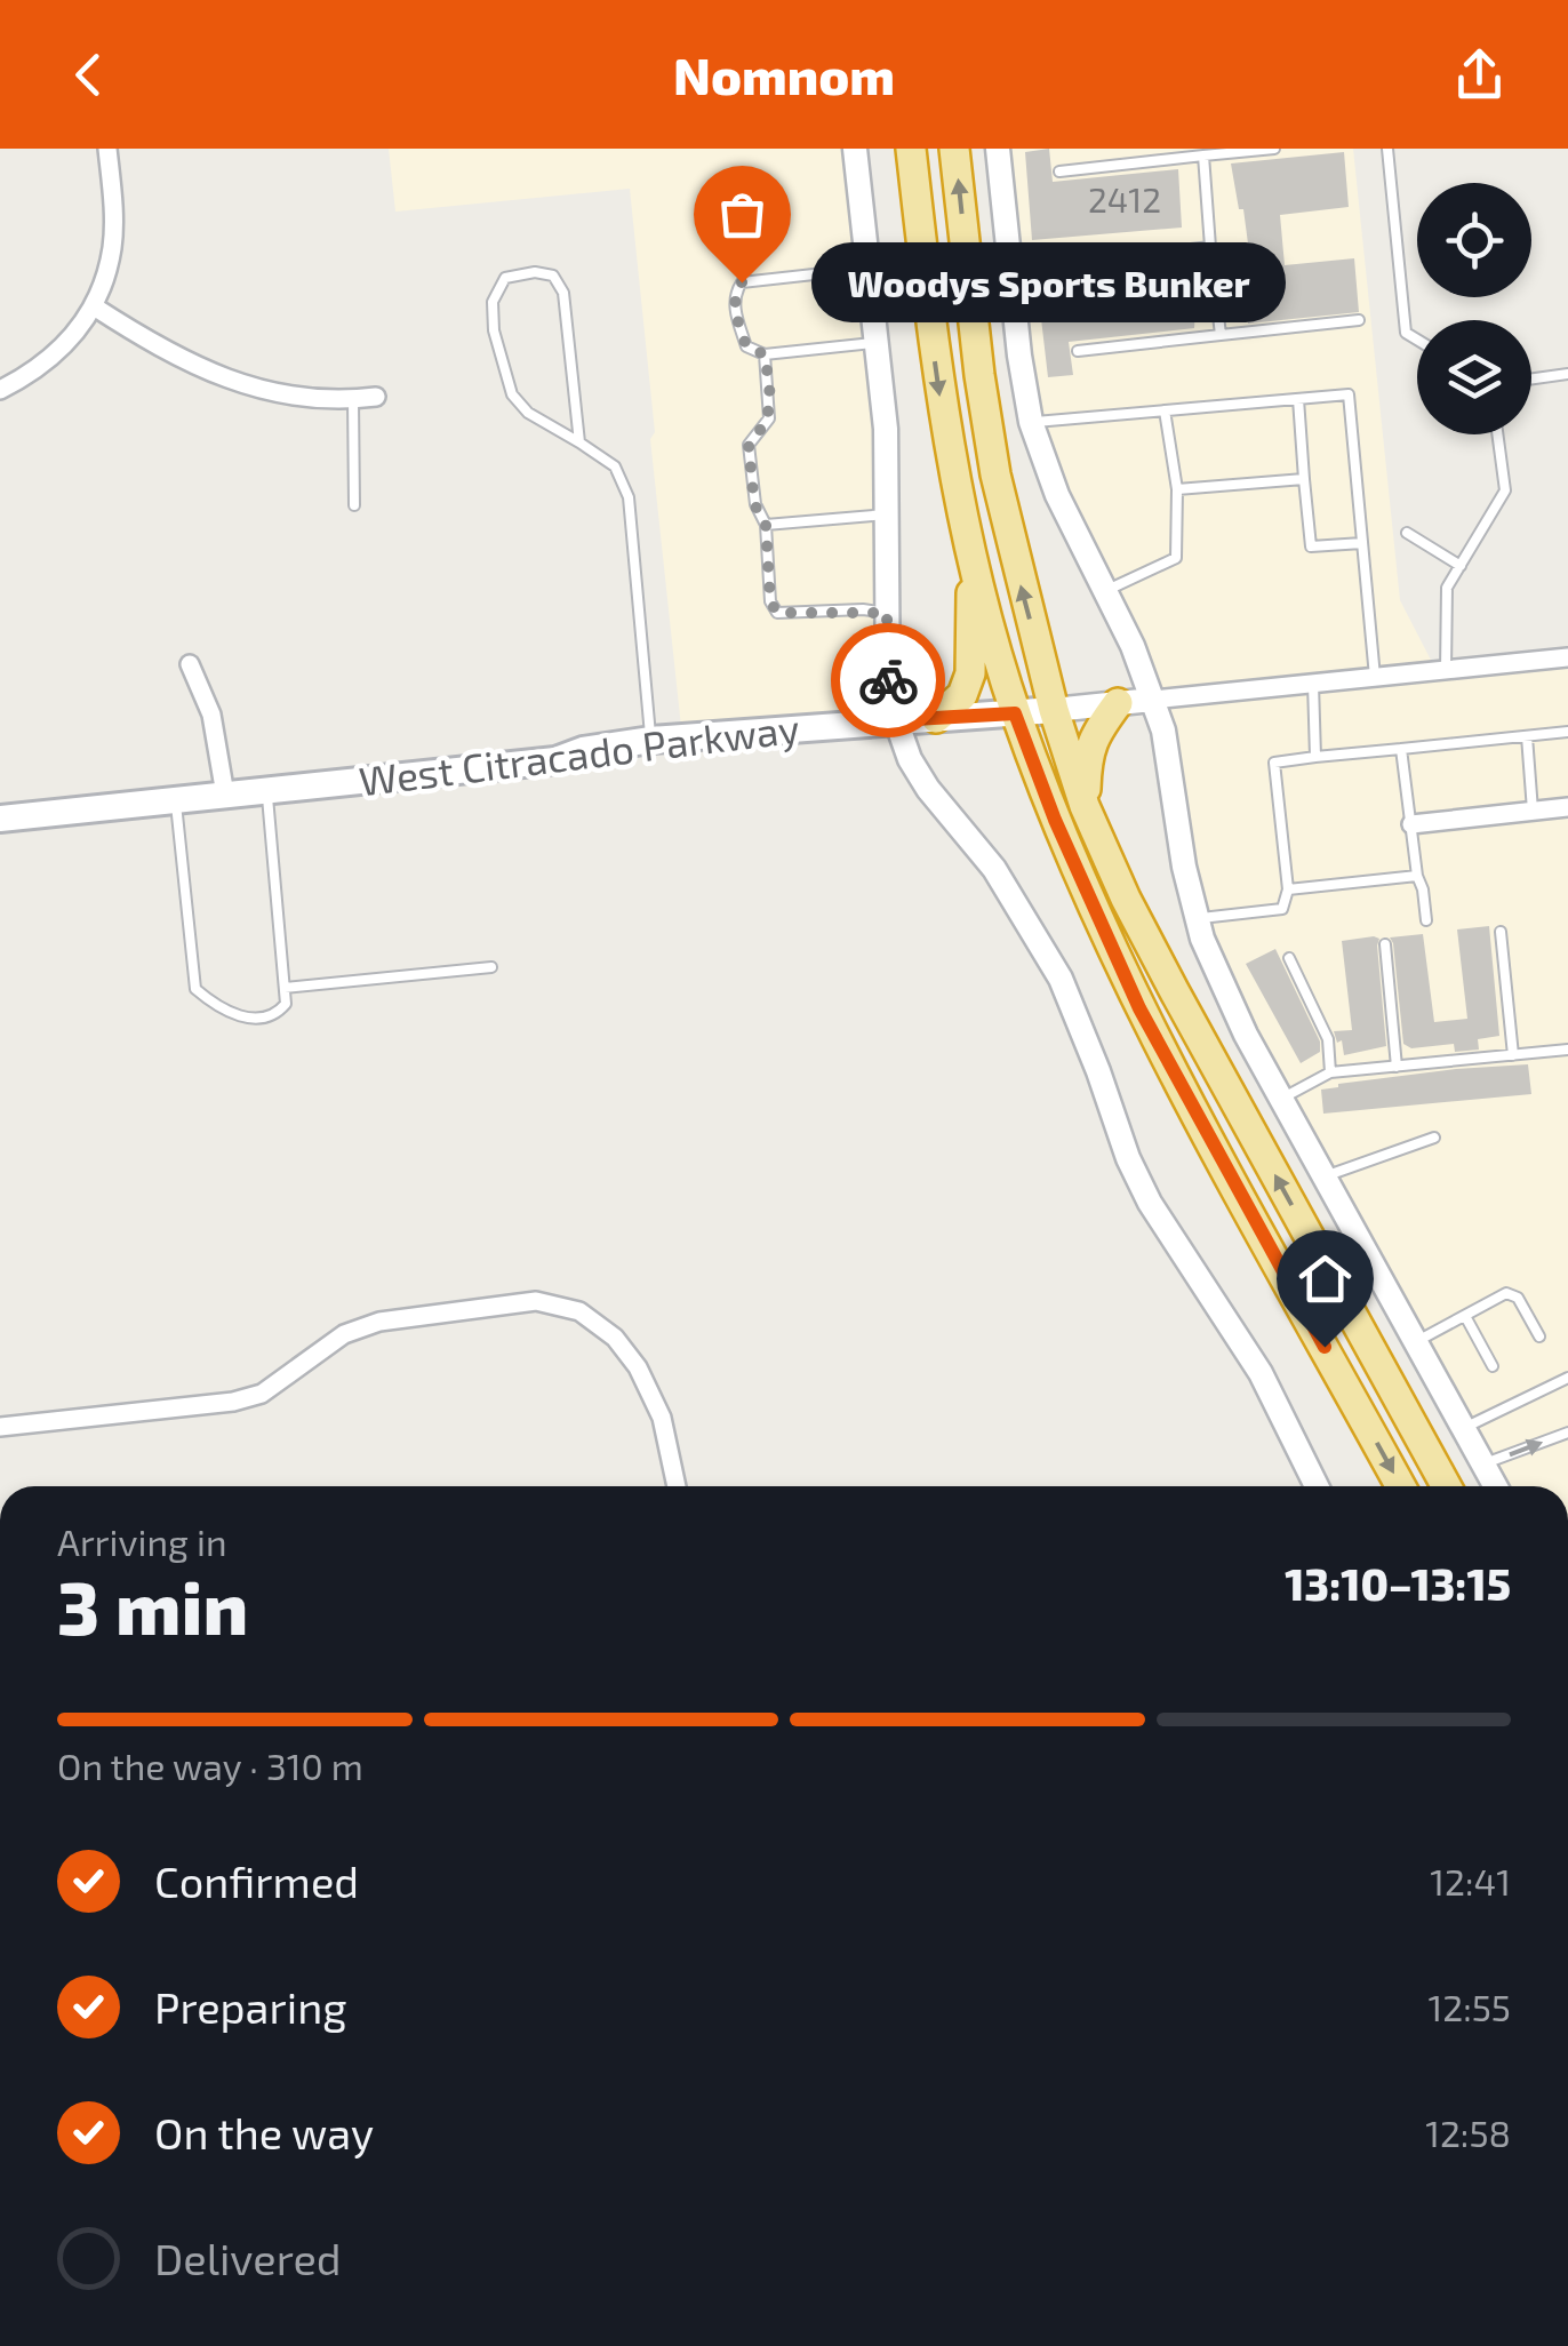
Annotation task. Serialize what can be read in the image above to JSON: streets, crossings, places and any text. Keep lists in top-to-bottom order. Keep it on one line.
{"streets":{"main road":["West Citracado Parkway"]},"places":["Woodys Sports Bunker"],"house_numbers":["2412"],"page":{"header":"Nomnom","bubble":"Woodys Sports Bunker","heading":["3 min","Arriving in","13:10–13:15"],"bar":"On the way · 310 m","list":[["Confirmed","12:41"],["Preparing","12:55"],["On the way","12:58"],"Delivered"]}}
